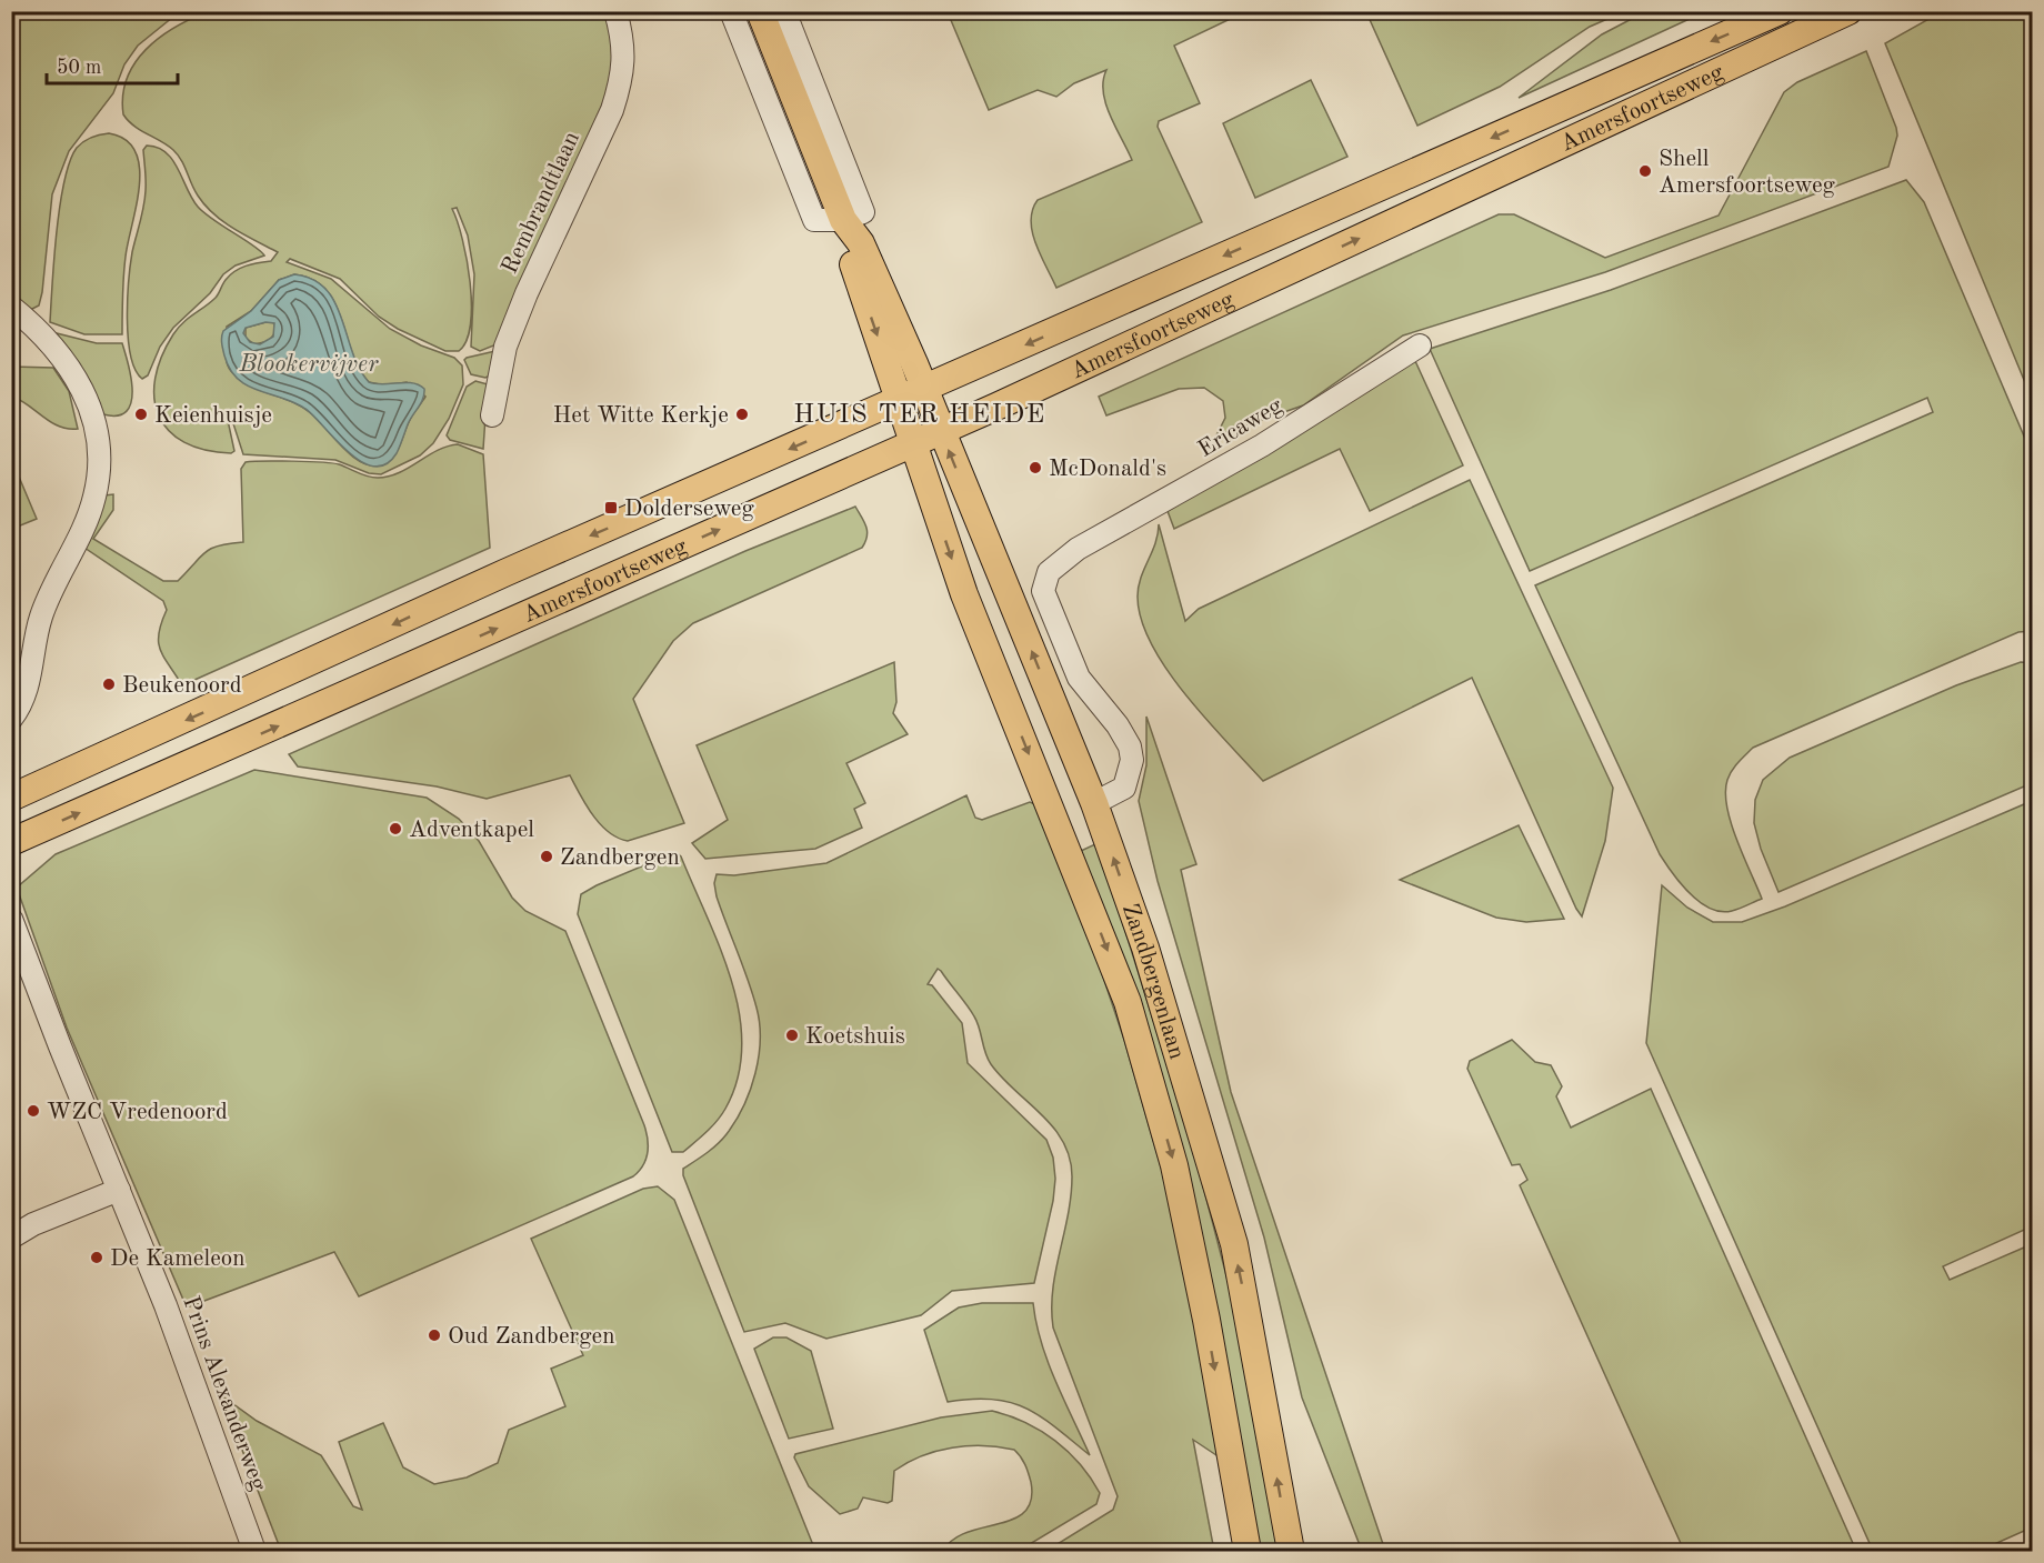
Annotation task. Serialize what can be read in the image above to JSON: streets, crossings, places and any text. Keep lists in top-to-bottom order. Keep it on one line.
{"streets":{"main road":["Amersfoortseweg","Zandbergenlaan"],"street":["Rembrandtlaan","Ericaweg","Prins Alexanderweg"]},"crossings":[["Amersfoortseweg","Zandbergenlaan"],["Ericaweg","Zandbergenlaan"]],"districts":["HUIS TER HEIDE"],"water":["Blookervijver"],"places":{"other":["Shell Amersfoortseweg","Keienhuisje","Het Witte Kerkje","McDonald's","Beukenoord","Adventkapel","Zandbergen","Koetshuis","WZC Vredenoord","De Kameleon","Oud Zandbergen"],"transit":["Dolderseweg"]},"scale_bar":"50 m"}
